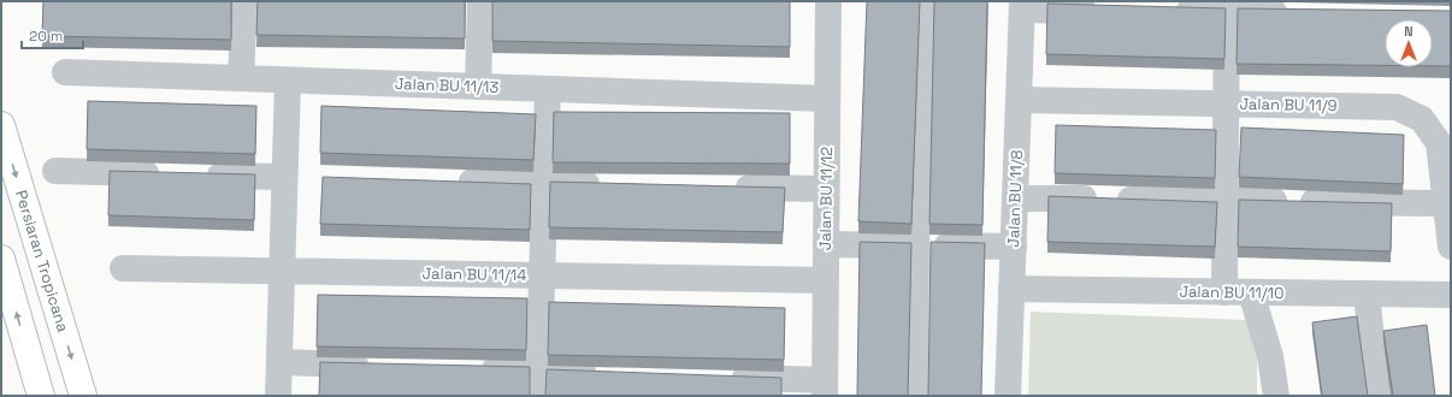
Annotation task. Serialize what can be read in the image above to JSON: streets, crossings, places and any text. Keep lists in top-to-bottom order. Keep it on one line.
{"streets":{"main road":["Persiaran Tropicana"],"street":["Jalan BU 11/13","Jalan BU 11/9","Jalan BU 11/12","Jalan BU 11/8","Jalan BU 11/14","Jalan BU 11/10"]},"crossings":[["Jalan BU 11/13","Jalan BU 11/12"],["Jalan BU 11/9","Jalan BU 11/8"],["Jalan BU 11/12","Jalan BU 11/14"],["Jalan BU 11/8","Jalan BU 11/10"]],"scale_bar":"20 m","north":"top"}
